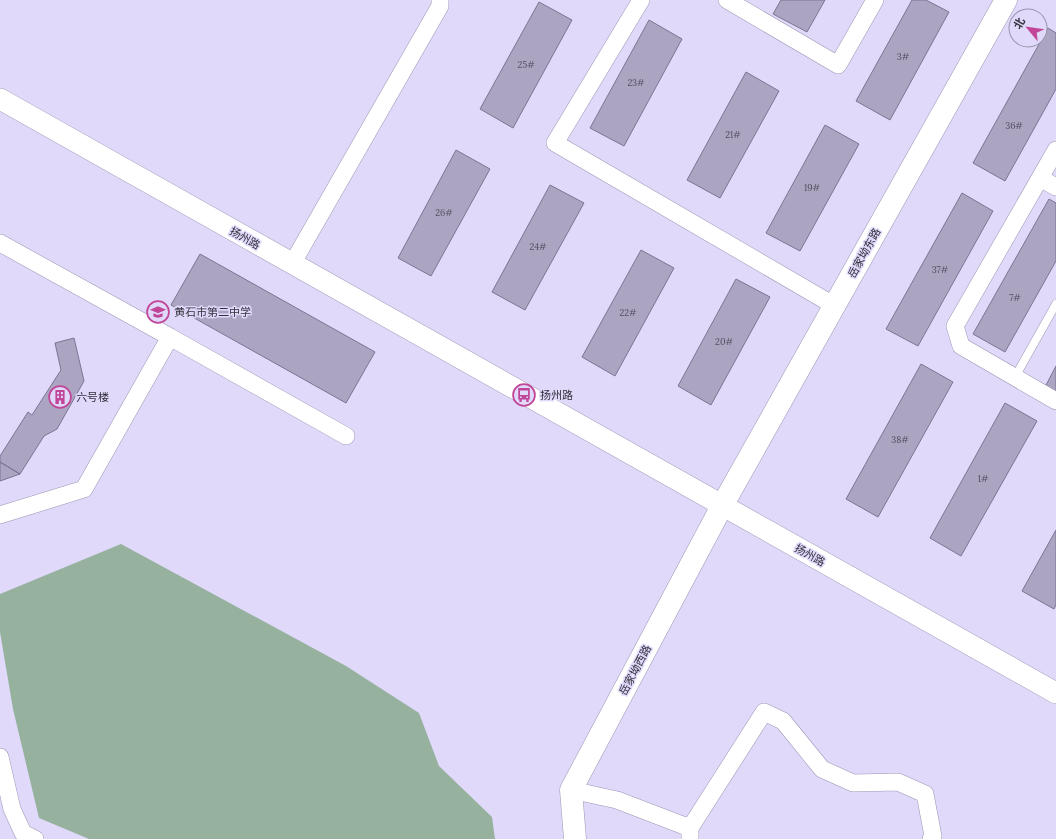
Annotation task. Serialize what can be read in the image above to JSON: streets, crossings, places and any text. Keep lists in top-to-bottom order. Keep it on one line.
{"streets":{"main road":["岳家坳东路","岳家坳西路"],"street":["扬州路"]},"crossings":[["扬州路","岳家坳东路"],["扬州路","岳家坳西路"],["岳家坳东路","岳家坳西路"]],"places":{"school or university":["黄石市第二中学"],"bus stop":["扬州路"],"building":["六号楼"]},"house_numbers":["3#","25#","23#","36#","21#","19#","26#","24#","37#","7#","22#","20#","38#","1#"],"north":"top left"}
